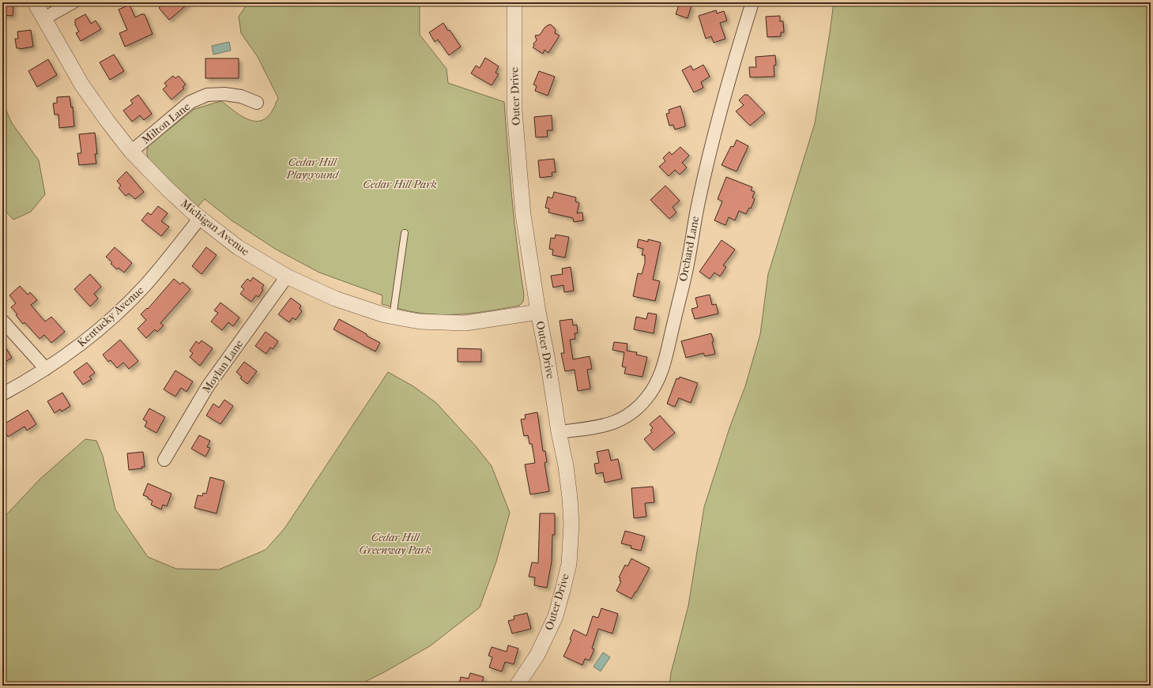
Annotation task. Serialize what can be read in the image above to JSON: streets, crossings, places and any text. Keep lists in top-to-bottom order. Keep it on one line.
{"streets":{"street":["Outer Drive","Milton Lane","Michigan Avenue","Orchard Lane","Kentucky Avenue","Moylan Lane"]},"crossings":[["Outer Drive","Michigan Avenue"],["Outer Drive","Orchard Lane"],["Milton Lane","Michigan Avenue"],["Michigan Avenue","Kentucky Avenue"],["Michigan Avenue","Moylan Lane"]],"parks":["Cedar Hill Playground","Cedar Hill Park","Cedar Hill Greenway Park"]}
